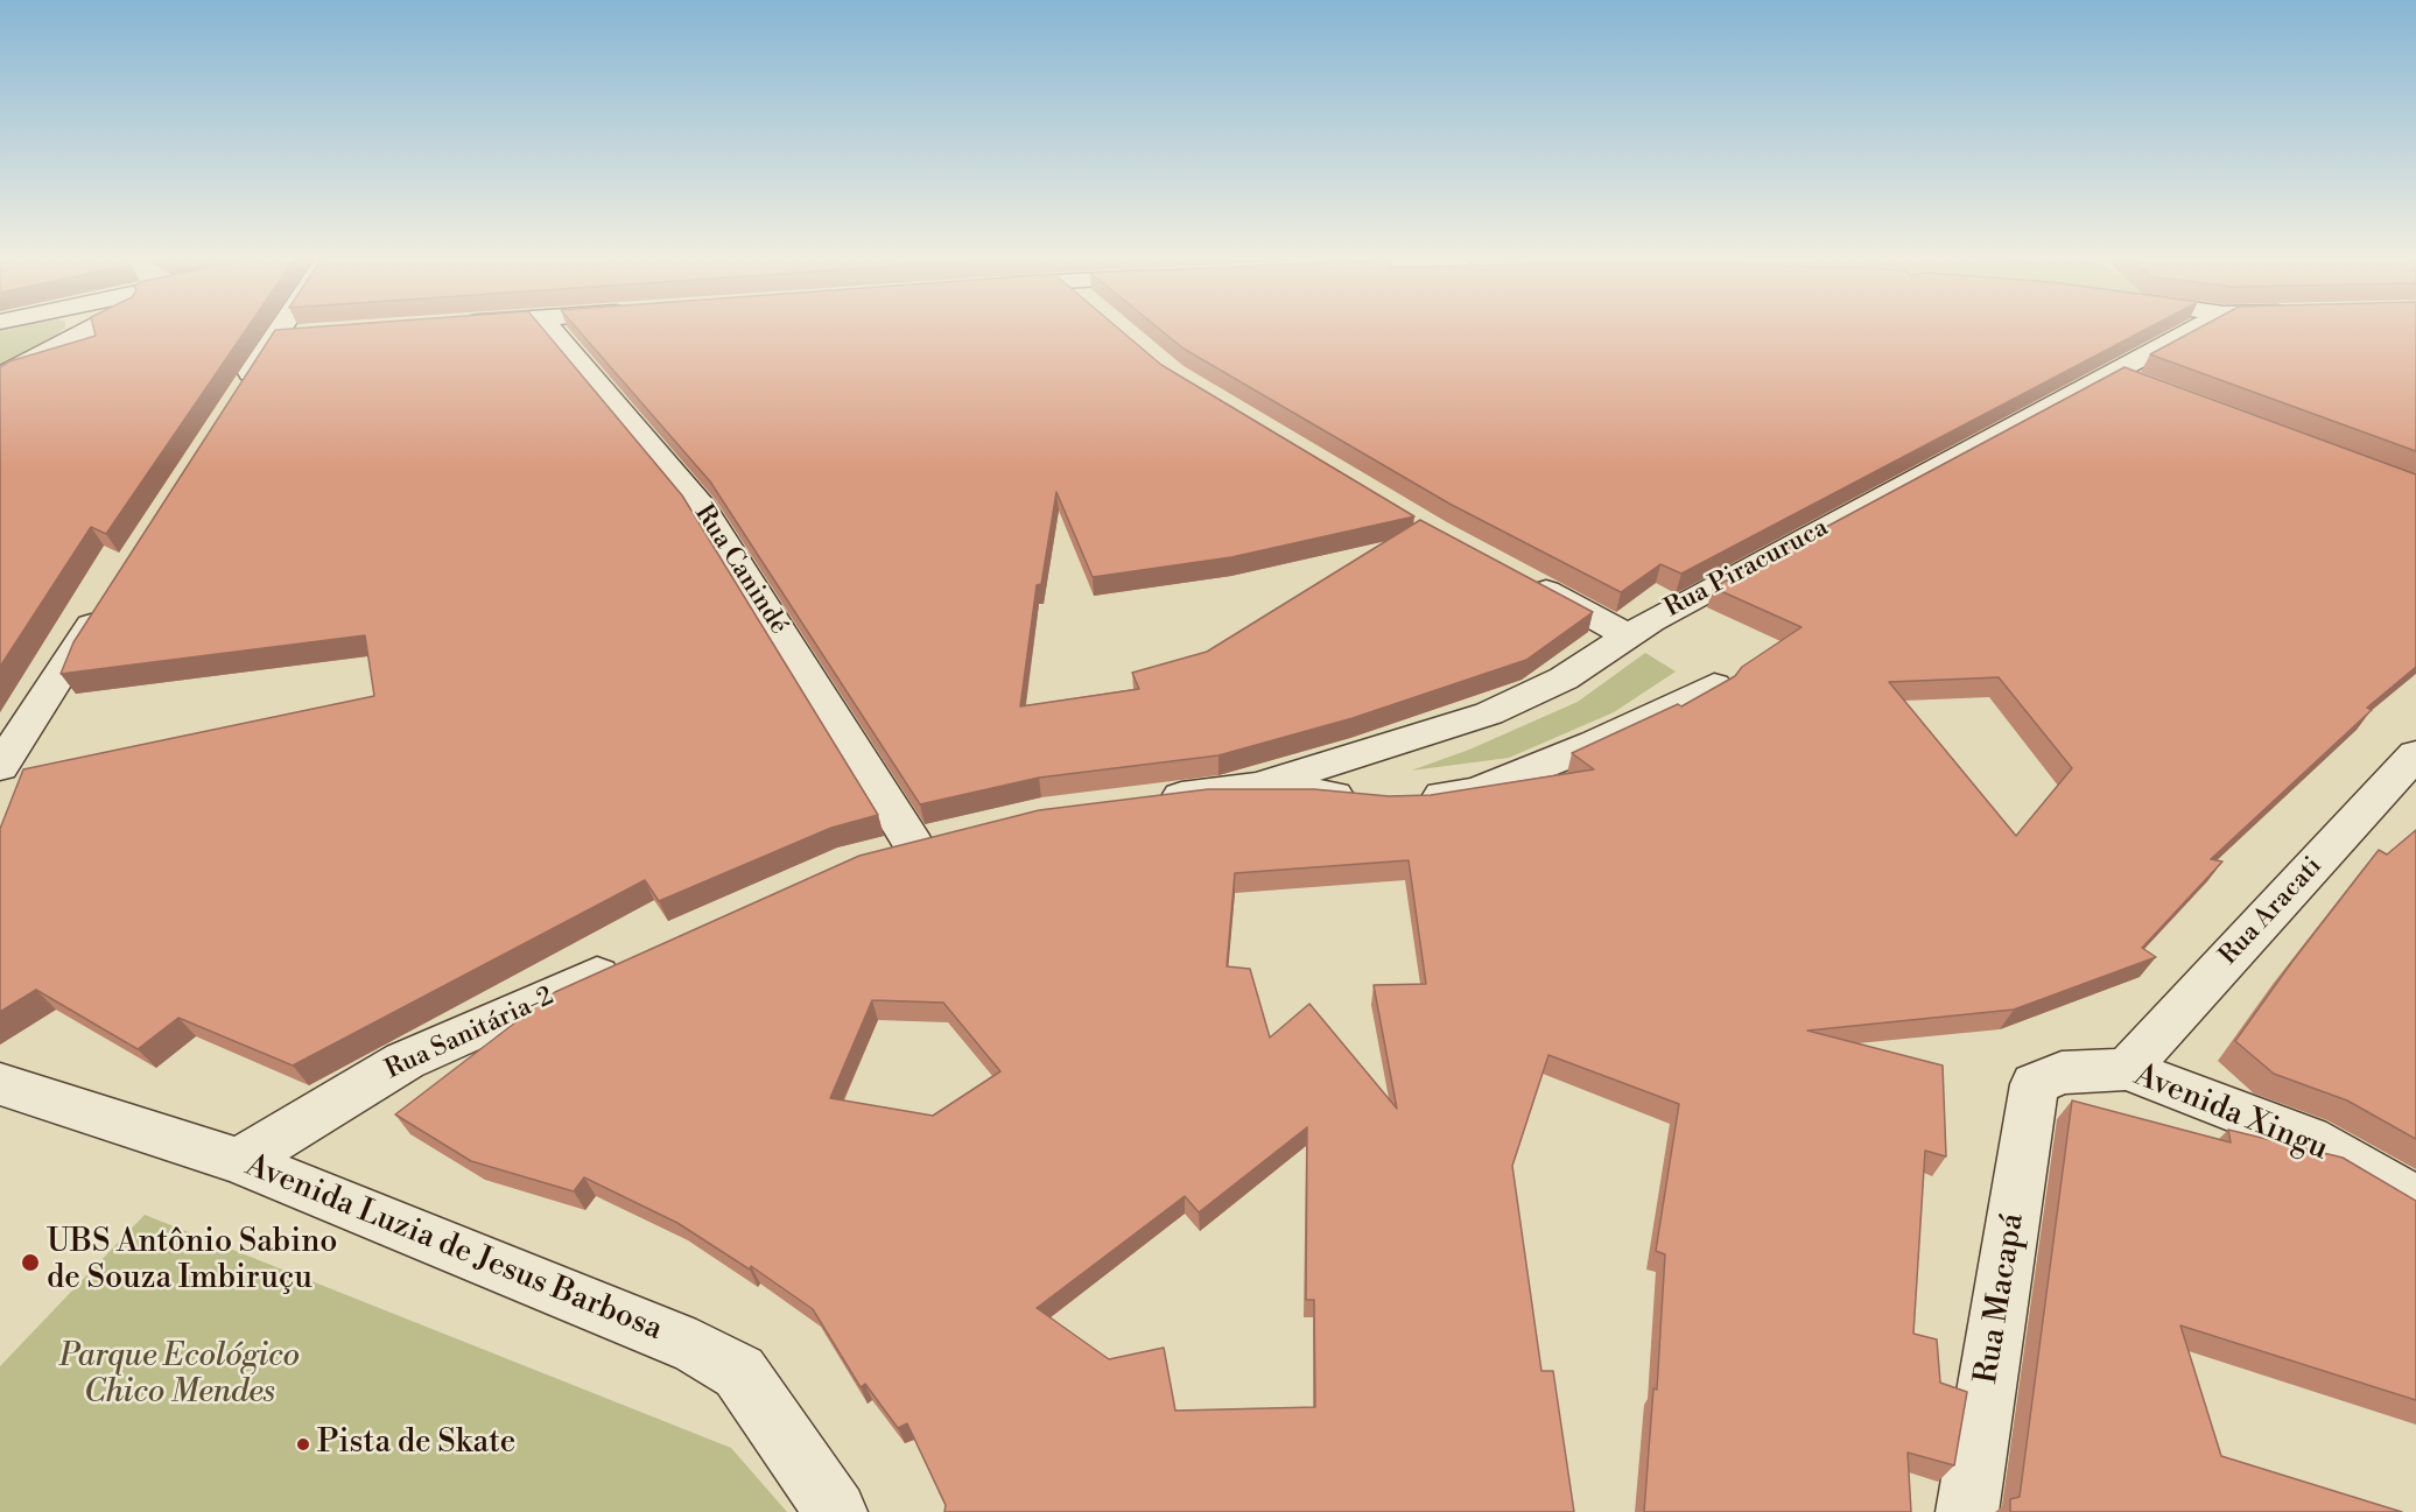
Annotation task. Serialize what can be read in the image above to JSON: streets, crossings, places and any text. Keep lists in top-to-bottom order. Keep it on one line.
{"streets":{"street":["Rua Piracuruca","Rua Canindé","Rua Aracati","Rua Sanitária-2","Avenida Xingu","Avenida Luzia de Jesus Barbosa","Rua Macapá"]},"crossings":[["Rua Aracati","Avenida Xingu"],["Rua Sanitária-2","Avenida Luzia de Jesus Barbosa"],["Avenida Xingu","Rua Macapá"]],"parks":["Parque Ecológico Chico Mendes"],"places":["UBS Antônio Sabino de Souza Imbiruçu","Pista de Skate"]}
